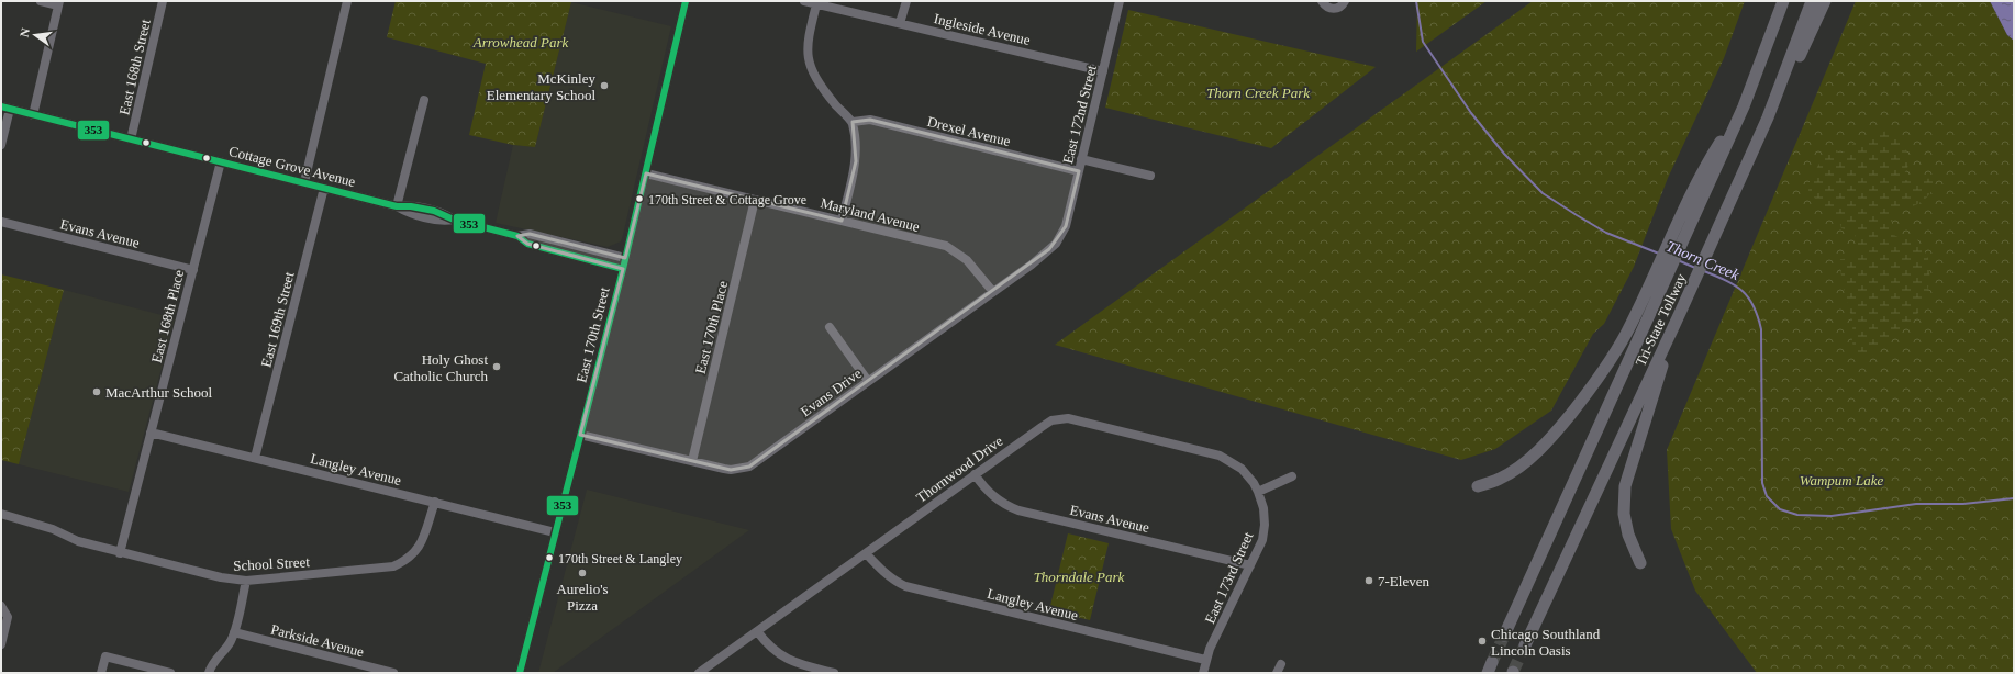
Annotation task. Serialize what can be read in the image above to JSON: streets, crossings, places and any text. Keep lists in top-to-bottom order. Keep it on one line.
{"streets":{"highway":["Tri-State Tollway"],"street":["Ingleside Avenue","East 168th Street","East 172nd Street","Drexel Avenue","Cottage Grove Avenue","Maryland Avenue","Evans Avenue","East 168th Place","East 169th Street","East 170th Place","East 170th Street","Evans Drive","Langley Avenue","Thornwood Drive","School Street","East 173rd Street","Parkside Avenue"]},"crossings":[["Ingleside Avenue","East 172nd Street"],["East 168th Street","Cottage Grove Avenue"],["East 172nd Street","Drexel Avenue"],["East 172nd Street","Evans Drive"],["Cottage Grove Avenue","East 168th Place"],["Cottage Grove Avenue","East 169th Street"],["Cottage Grove Avenue","East 170th Street"],["Maryland Avenue","East 170th Place"],["Maryland Avenue","East 170th Street"],["Maryland Avenue","Evans Drive"],["Evans Avenue","East 168th Place"],["Evans Avenue","Thornwood Drive"],["Evans Avenue","East 173rd Street"],["East 168th Place","Langley Avenue"],["East 168th Place","School Street"],["East 169th Street","Langley Avenue"],["East 170th Place","Evans Drive"],["East 170th Street","Evans Drive"],["East 170th Street","Langley Avenue"],["Langley Avenue","Thornwood Drive"],["Langley Avenue","School Street"],["Langley Avenue","East 173rd Street"],["Thornwood Drive","East 173rd Street"]],"water":["Thorn Creek"],"parks":["Arrowhead Park","Thorn Creek Park","Wampum Lake","Thorndale Park"],"places":["McKinley Elementary School","170th Street & Cottage Grove","Holy Ghost Catholic Church","MacArthur School","170th Street & Langley","Aurelio's Pizza","7-Eleven","Chicago Southland Lincoln Oasis"],"lines":["transit line 353"],"north":"left"}
